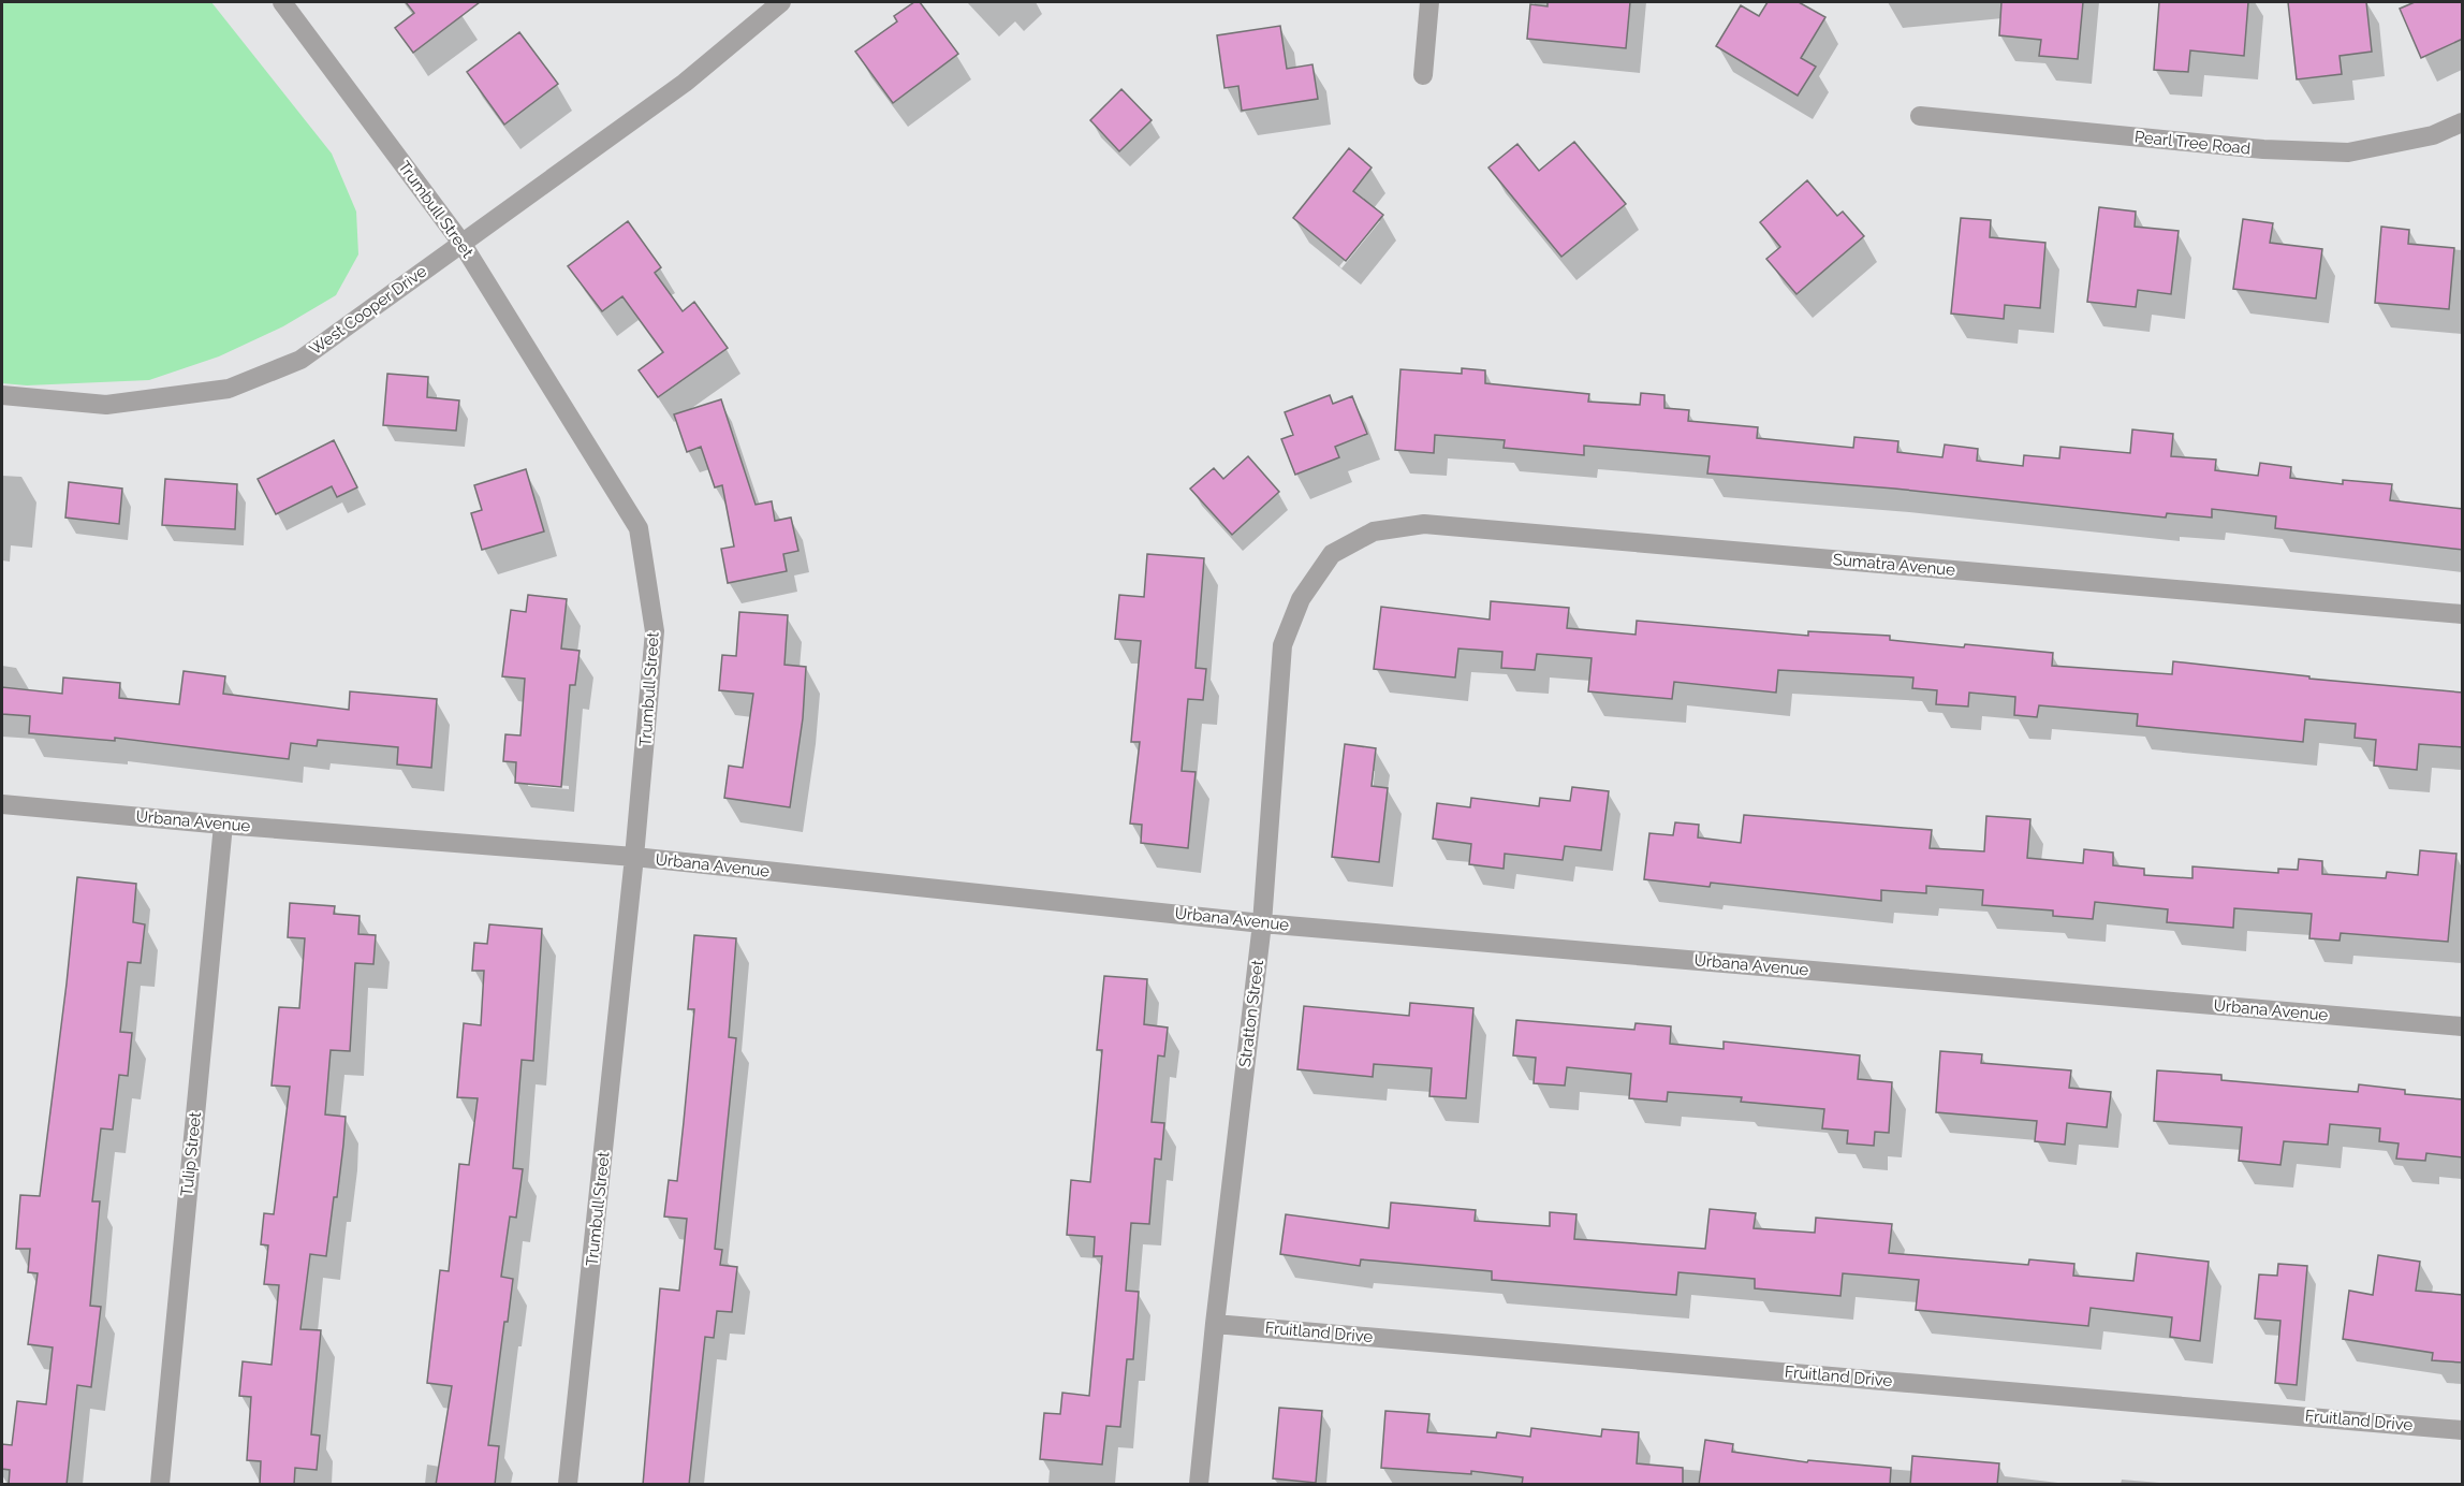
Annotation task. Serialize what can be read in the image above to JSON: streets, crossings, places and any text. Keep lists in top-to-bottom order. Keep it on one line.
{"streets":{"street":["Pearl Tree Road","Trumbull Street","West Cooper Drive","Sumatra Avenue","Urbana Avenue","Stratton Street","Tulip Street","Fruitland Drive"]},"crossings":[["Trumbull Street","West Cooper Drive"],["Trumbull Street","Urbana Avenue"],["Sumatra Avenue","Stratton Street"],["Urbana Avenue","Stratton Street"],["Urbana Avenue","Tulip Street"],["Stratton Street","Fruitland Drive"]]}
